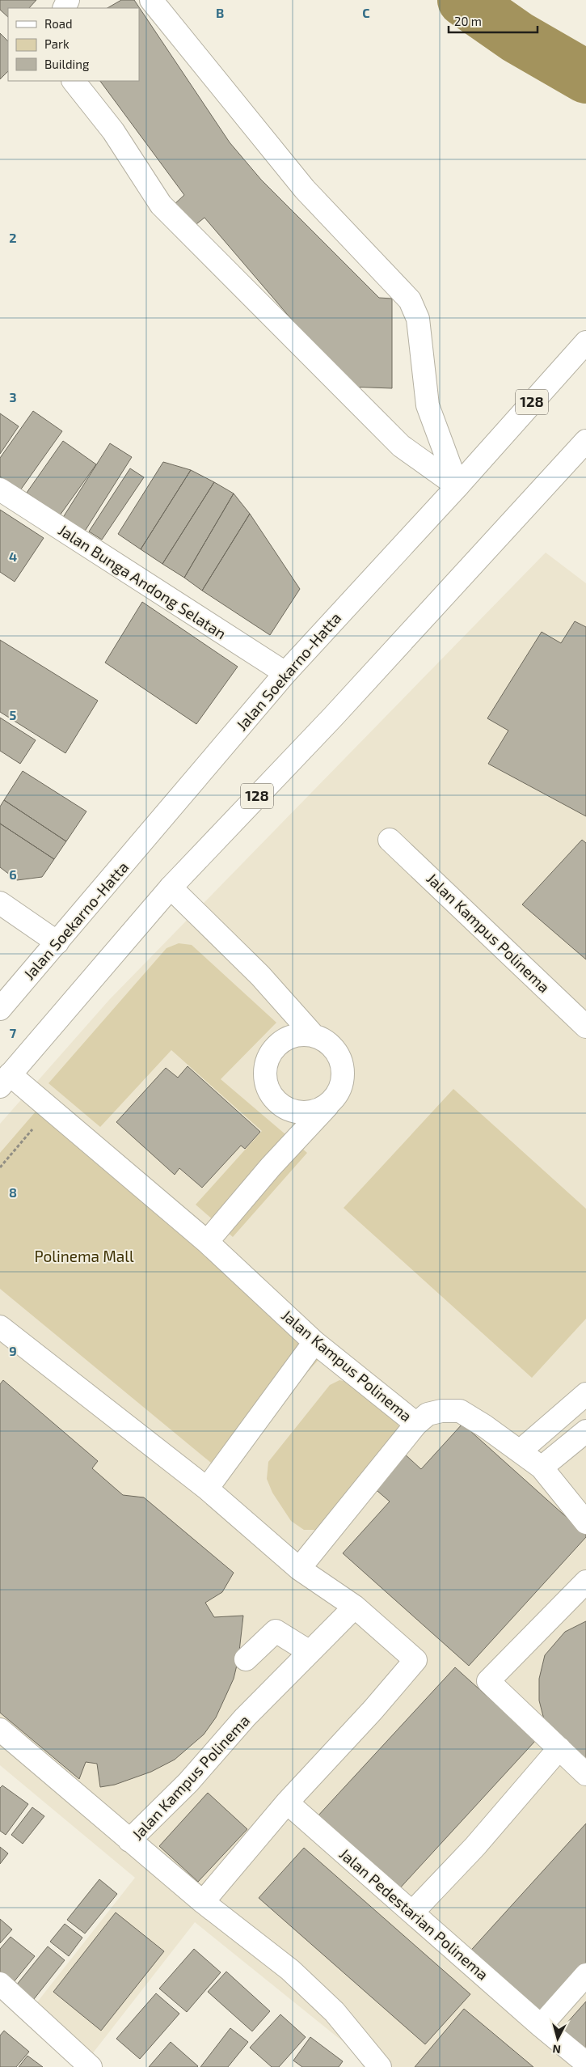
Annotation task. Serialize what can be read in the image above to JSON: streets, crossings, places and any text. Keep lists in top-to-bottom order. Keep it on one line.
{"streets":{"main road":["128","Jalan Bunga Andong Selatan","Jalan Soekarno-Hatta","Jalan Kampus Polinema","Jalan Pedestarian Polinema"]},"crossings":[["128","Jalan Kampus Polinema"],["Jalan Bunga Andong Selatan","Jalan Soekarno-Hatta"]],"parks":["Polinema Mall"],"legend":["Road","Park","Building"],"scale_bar":"20 m","north":"bottom","grid":{"columns":["B","C"],"rows":["2","3","4","5","6","7","8","9"]}}
